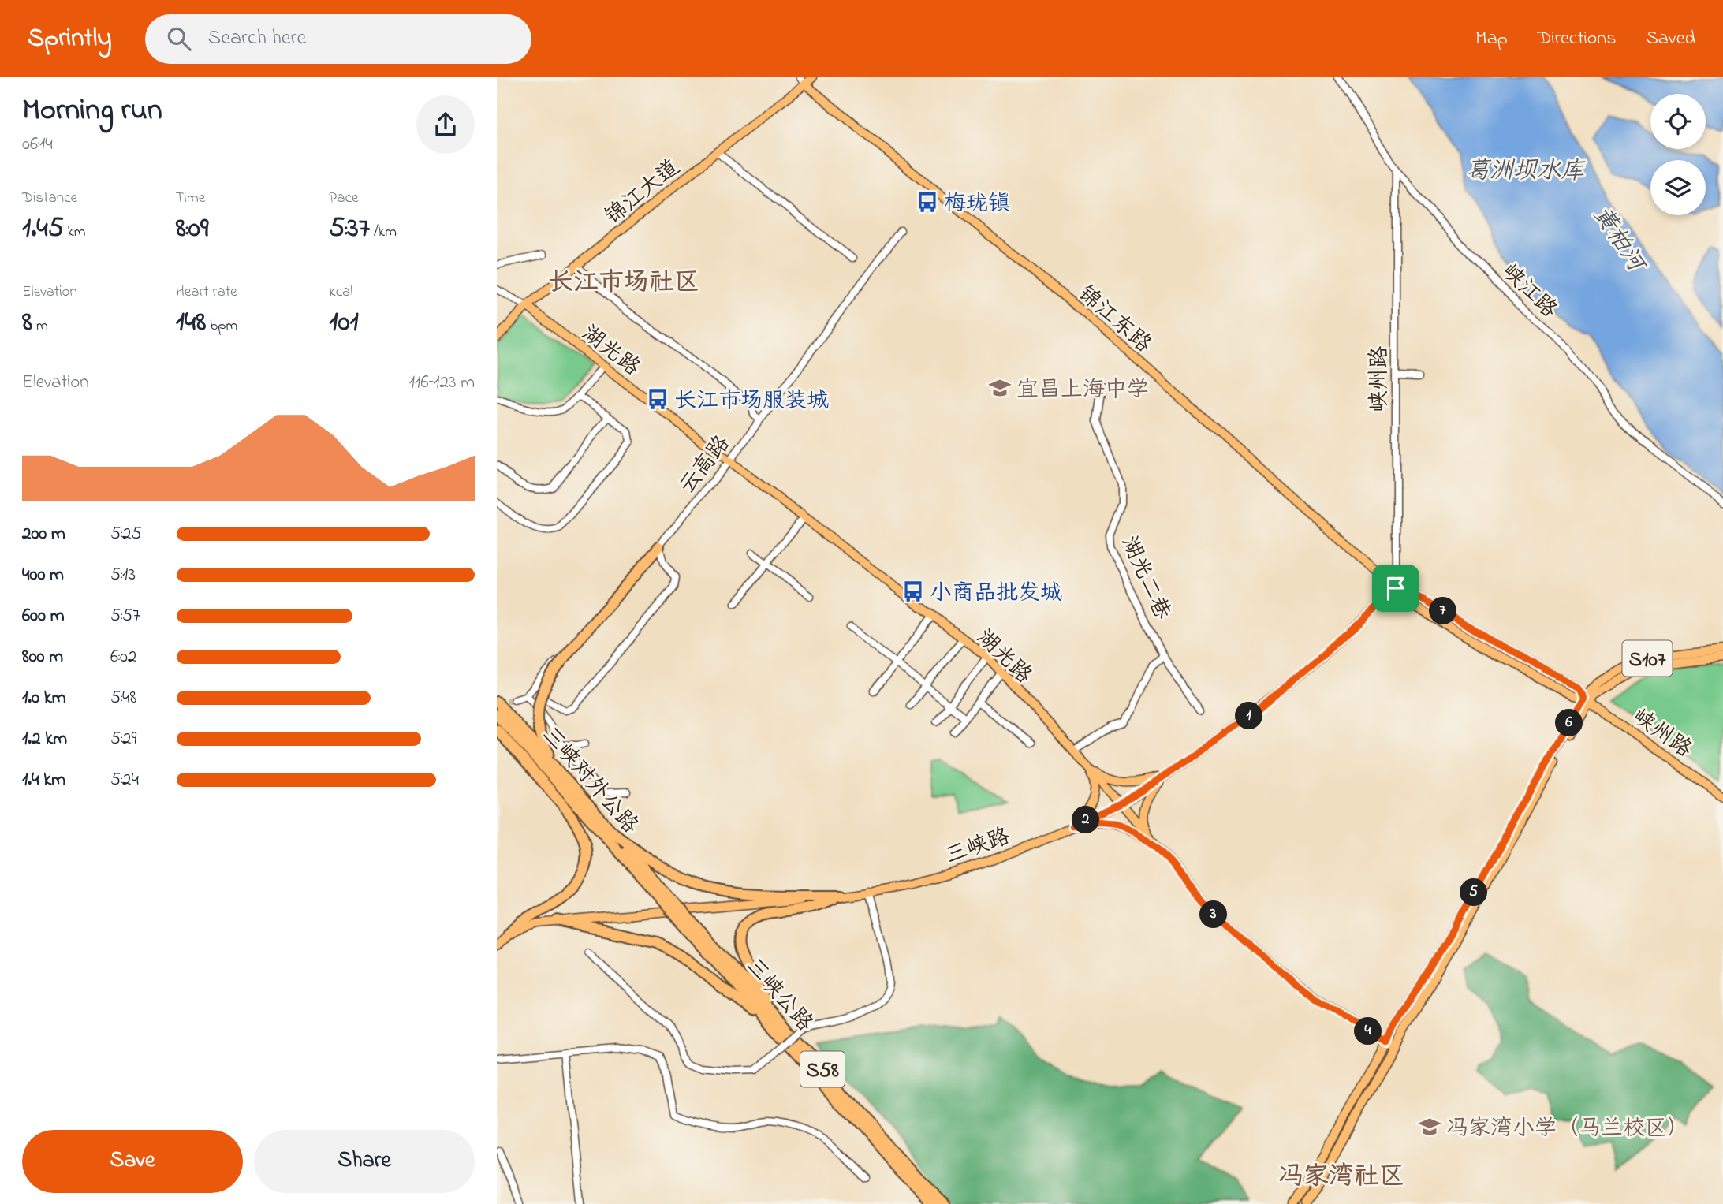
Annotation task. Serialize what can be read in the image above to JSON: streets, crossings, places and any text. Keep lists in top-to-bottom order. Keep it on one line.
{"streets":{"highway":["三峡对外公路","三峡公路","S58"],"main road":["锦江大道","锦江东路","湖光路","峡州路","S107","三峡路"],"street":["峡江路","云高路","湖光二巷"]},"crossings":[["锦江大道","锦江东路"],["锦江大道","湖光路"],["峡江路","峡州路"],["锦江东路","峡州路"],["锦江东路","三峡路"],["湖光路","云高路"],["湖光路","S107"],["湖光路","三峡路"],["峡州路","S107"],["峡州路","三峡路"],["三峡对外公路","三峡公路"]],"districts":["长江市场社区","冯家湾社区"],"water":["葛洲坝水库","黄柏河"],"places":{"bus stop":["梅珑镇","长江市场服装城","小商品批发城"],"school or university":["宜昌上海中学","冯家湾小学（马兰校区）"]},"page":{"header":"Sprintly","search":"Search here","nav":["Map","Directions","Saved"],"heading":["Morning run","06:14"],"stats":[["Distance","1.45 km"],["Time","8:09"],["Pace","5:37 /km"],["Elevation","8 m"],["Heart rate","148 bpm"],["kcal","101"]],"chart":["Elevation","116–123 m"],"list":[{"name":"200 m","note":"5:25"},{"name":"400 m","note":"5:13"},{"name":"600 m","note":"5:57"},{"name":"800 m","note":"6:02"},{"name":"1.0 km","note":"5:48"},{"name":"1.2 km","note":"5:29"},{"name":"1.4 km","note":"5:24"}],"pins":["7","1","6","2","5","3","4"],"buttons":["Save","Share"]}}
